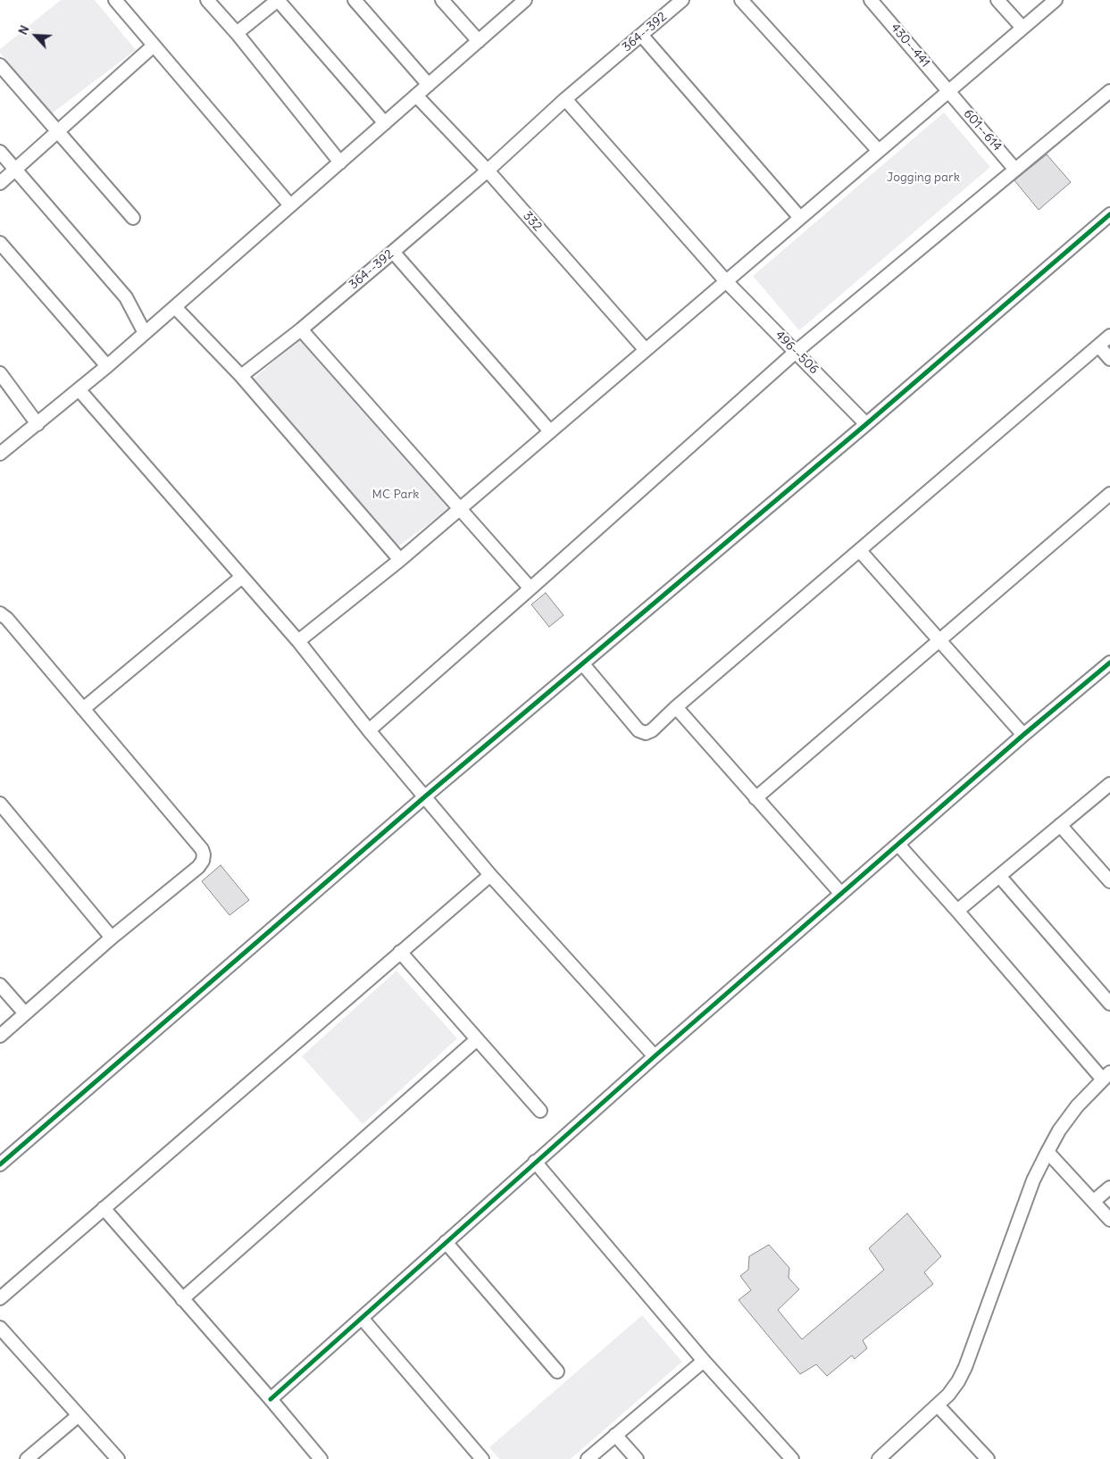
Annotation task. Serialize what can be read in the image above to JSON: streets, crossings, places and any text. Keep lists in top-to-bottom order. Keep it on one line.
{"streets":{"street":["364--392","430--441","601--614","332","496--506"]},"crossings":[["364--392","332"],["364--392","496--506"],["430--441","601--614"]],"parks":["Jogging park","MC Park"],"north":"top left"}
